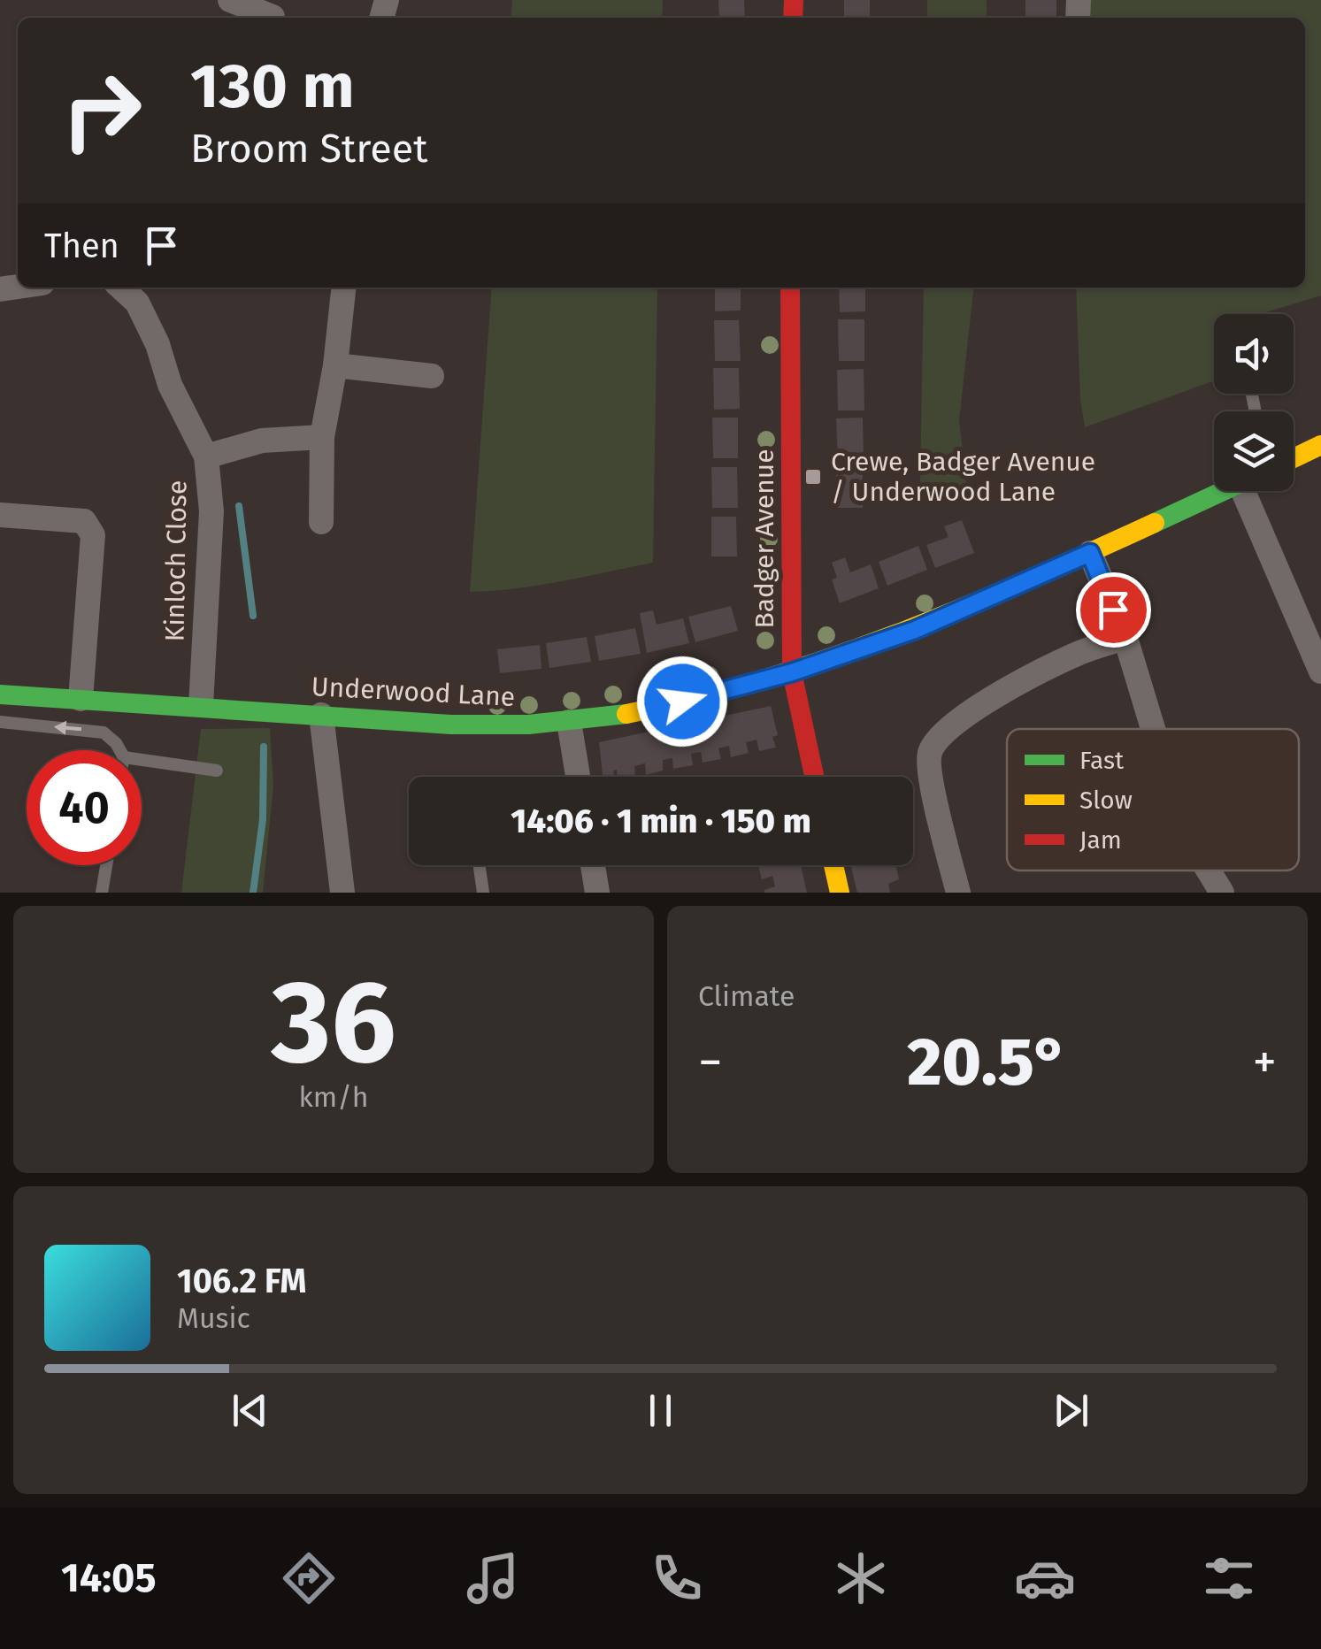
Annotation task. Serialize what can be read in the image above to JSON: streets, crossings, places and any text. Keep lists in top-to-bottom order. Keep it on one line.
{"streets":{"street":["Badger Avenue","Kinloch Close","Underwood Lane"]},"crossings":[["Badger Avenue","Underwood Lane"],["Kinloch Close","Underwood Lane"]],"places":{"transit":["Crewe, Badger Avenue / Underwood Lane"]},"legend":["Fast","Slow","Jam"],"page":{"turn":["130 m","Broom Street"],"then":"Then","limit":"40","trip":"14:06 · 1 min · 150 m","tile":[["36","km/h"],"Climate"],"heat":["−","20.5°","+"],"song":["106.2 FM","Music"],"tabs":"14:05"}}
